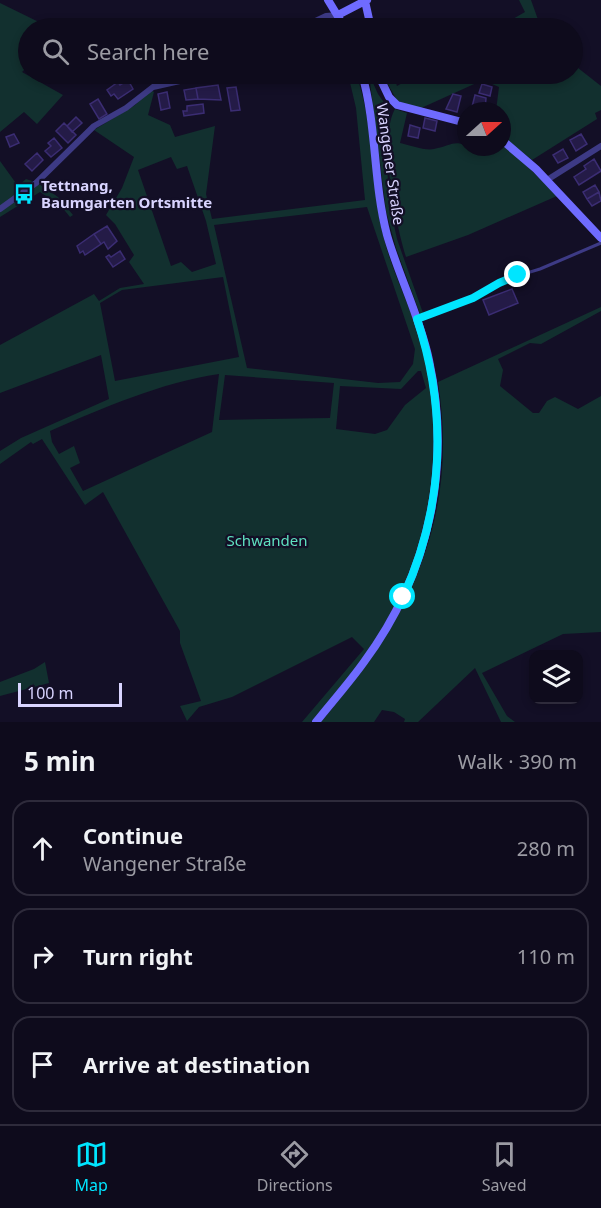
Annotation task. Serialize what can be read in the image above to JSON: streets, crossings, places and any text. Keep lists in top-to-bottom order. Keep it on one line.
{"streets":{"main road":["Wangener Straße"]},"parks":["Schwanden"],"places":{"bus stop":["Tettnang, Baumgarten Ortsmitte"]},"scale_bar":"100 m","north":"right","page":{"search":"Search here","scale":"100 m","heading":["5 min","Walk · 390 m"],"list":[["Continue","Wangener Straße","280 m"],["Turn right","110 m"],"Arrive at destination"],"nav":["Map","Directions","Saved"]}}
